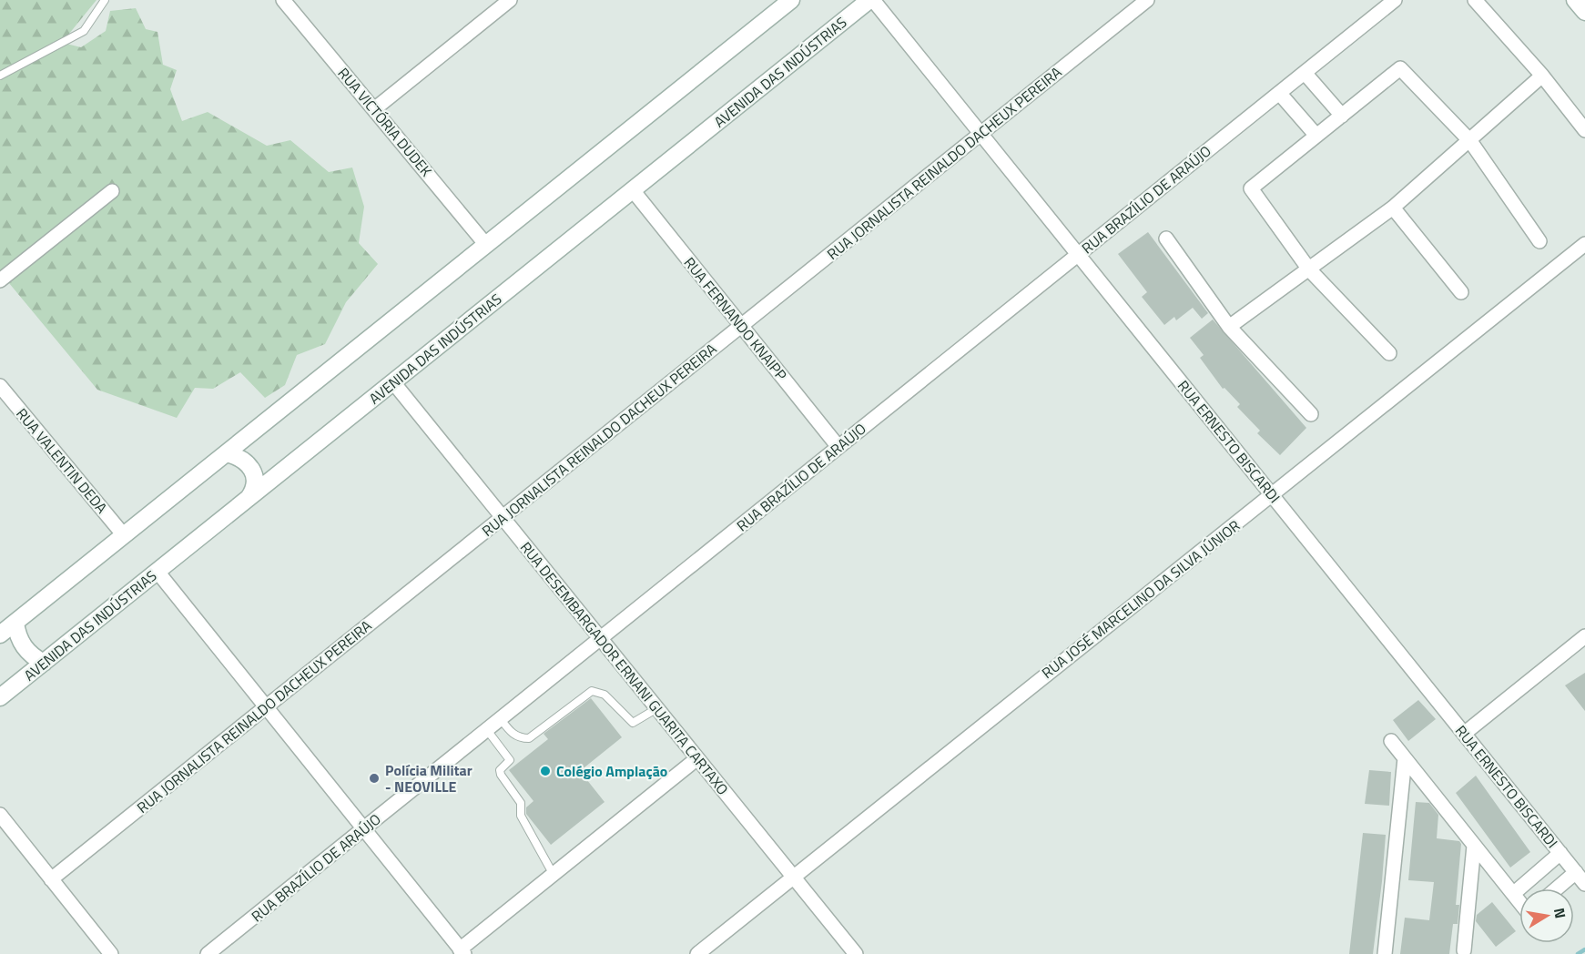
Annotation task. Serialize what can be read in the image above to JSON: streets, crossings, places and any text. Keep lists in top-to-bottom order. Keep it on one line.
{"streets":{"main road":["AVENIDA DAS INDÚSTRIAS"],"street":["RUA VICTÓRIA DUDEK","RUA JORNALISTA REINALDO DACHEUX PEREIRA","RUA BRAZÍLIO DE ARAÚJO","RUA FERNANDO KNAIPP","RUA ERNESTO BISCARDI","RUA VALENTIN DEDA","RUA JOSÉ MARCELINO DA SILVA JÚNIOR","RUA DESEMBARGADOR ERNANI GUARITA CARTAXO"]},"crossings":[["AVENIDA DAS INDÚSTRIAS","RUA FERNANDO KNAIPP"],["AVENIDA DAS INDÚSTRIAS","RUA DESEMBARGADOR ERNANI GUARITA CARTAXO"],["RUA JORNALISTA REINALDO DACHEUX PEREIRA","RUA FERNANDO KNAIPP"],["RUA JORNALISTA REINALDO DACHEUX PEREIRA","RUA ERNESTO BISCARDI"],["RUA JORNALISTA REINALDO DACHEUX PEREIRA","RUA DESEMBARGADOR ERNANI GUARITA CARTAXO"],["RUA BRAZÍLIO DE ARAÚJO","RUA FERNANDO KNAIPP"],["RUA BRAZÍLIO DE ARAÚJO","RUA ERNESTO BISCARDI"],["RUA BRAZÍLIO DE ARAÚJO","RUA DESEMBARGADOR ERNANI GUARITA CARTAXO"],["RUA ERNESTO BISCARDI","RUA JOSÉ MARCELINO DA SILVA JÚNIOR"],["RUA JOSÉ MARCELINO DA SILVA JÚNIOR","RUA DESEMBARGADOR ERNANI GUARITA CARTAXO"]],"places":["Colégio Amplação","Polícia Militar - NEOVILLE"],"north":"right"}
